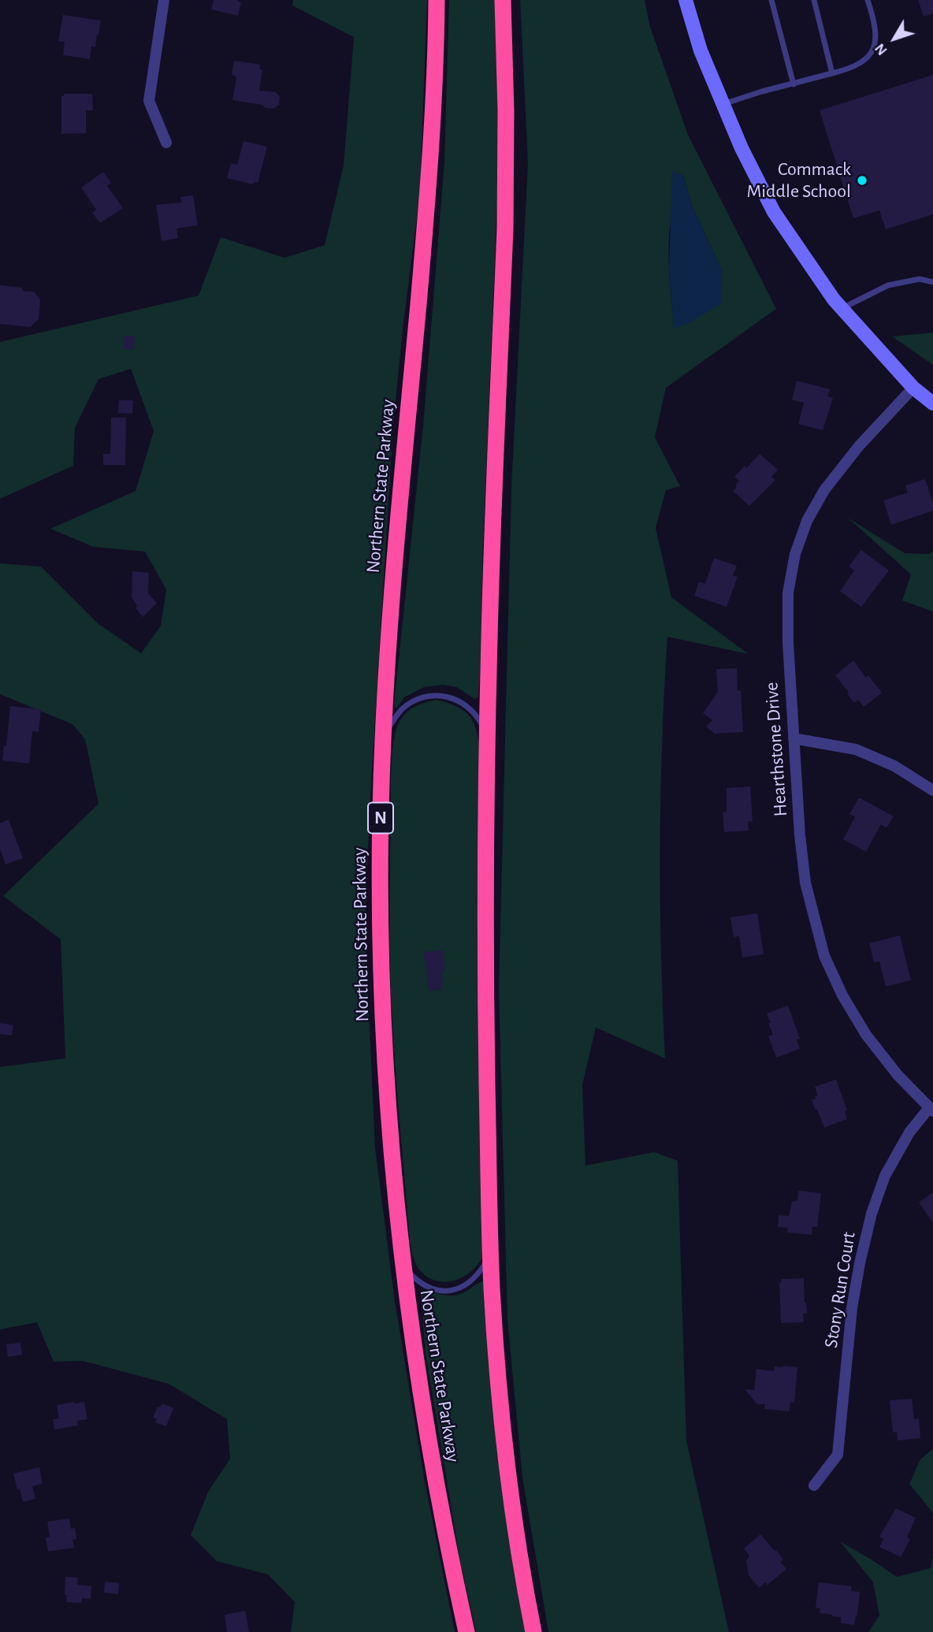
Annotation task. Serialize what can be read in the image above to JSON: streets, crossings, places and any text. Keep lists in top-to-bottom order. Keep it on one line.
{"streets":{"highway":["Northern State Parkway","N"],"street":["Hearthstone Drive","Stony Run Court"]},"crossings":[["Hearthstone Drive","Stony Run Court"]],"places":["Commack Middle School"],"north":"bottom left"}
